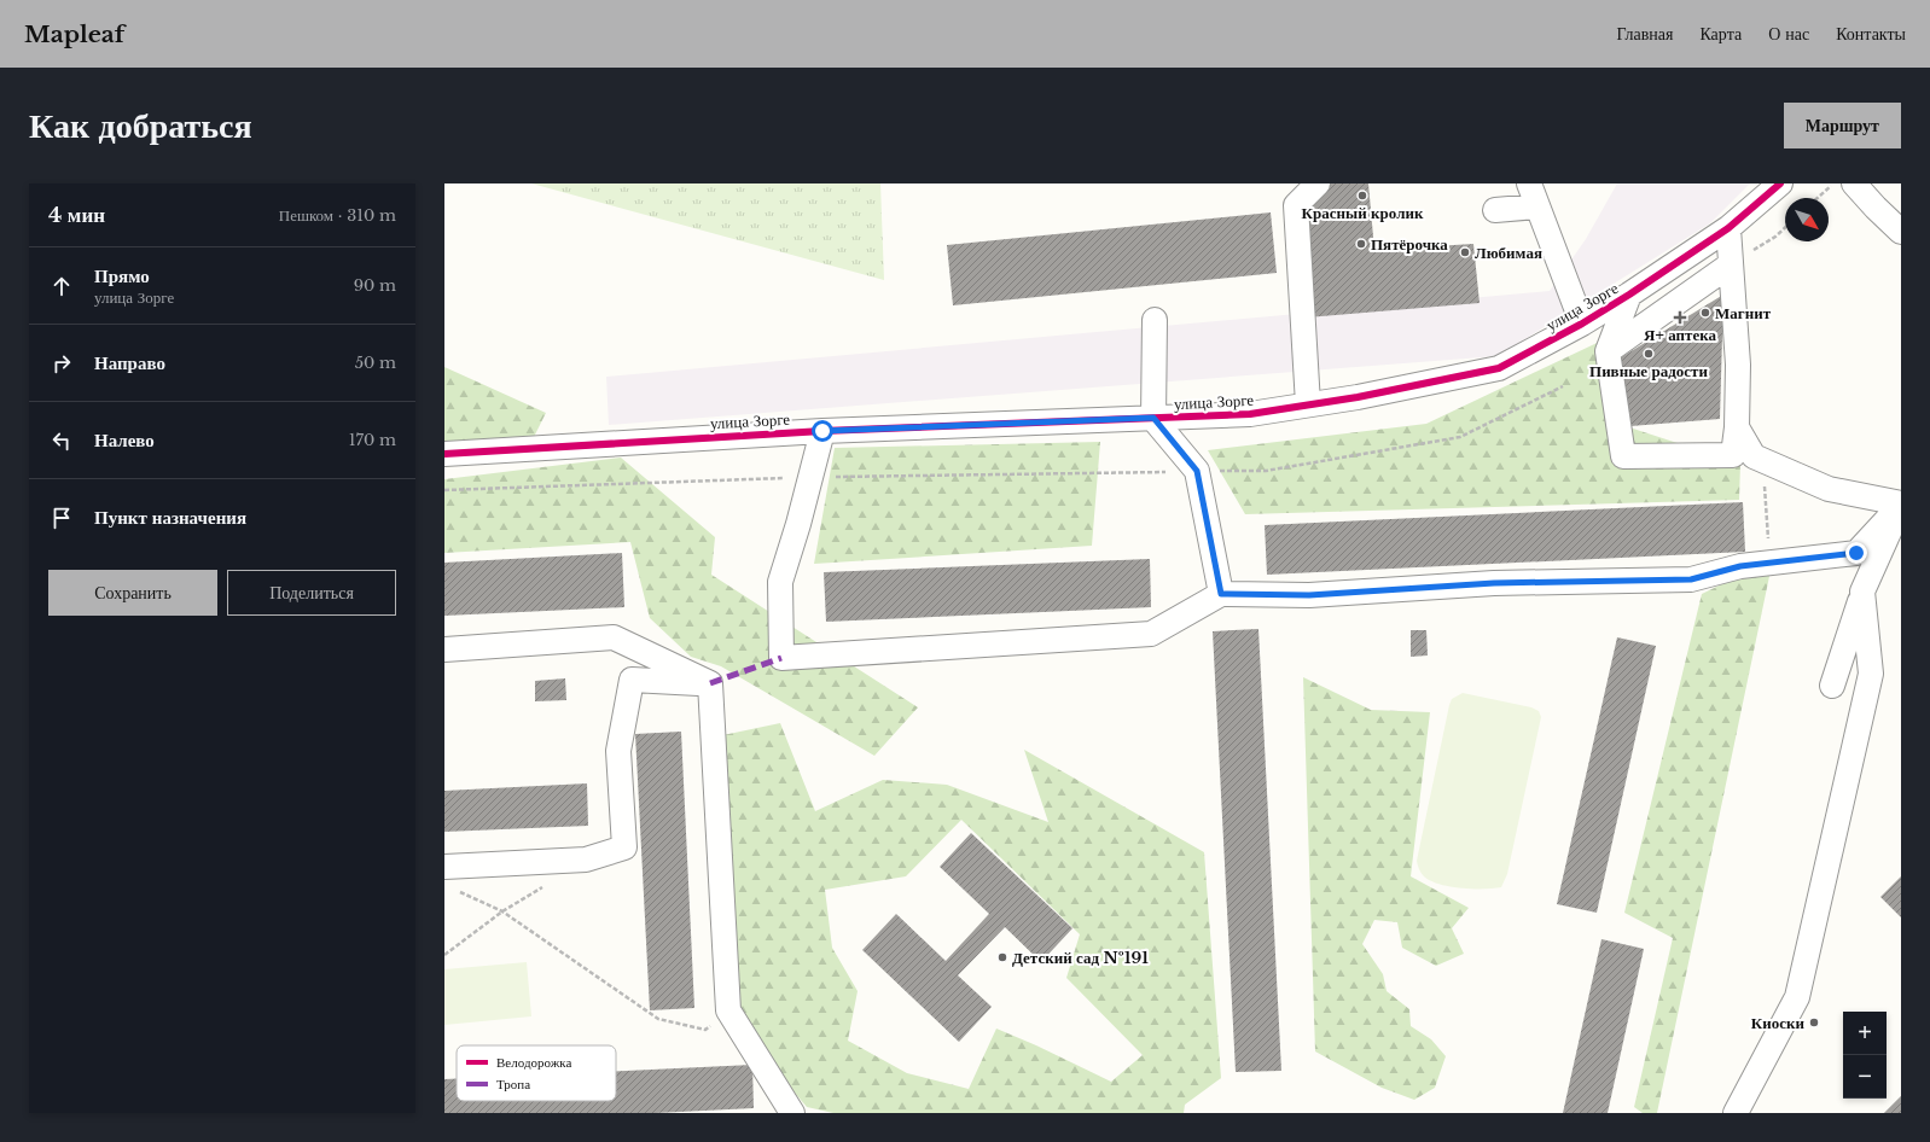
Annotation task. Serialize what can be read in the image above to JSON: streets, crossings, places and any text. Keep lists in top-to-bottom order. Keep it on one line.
{"streets":{"street":["улица Зорге"]},"places":{"other":["Красный кролик","Пятёрочка","Любимая","Магнит","Пивные радости","Детский сад №191","Киоски"],"health":["Я+ аптека"]},"legend":["Велодорожка","Тропа"],"north":"bottom right","page":{"header":"Mapleaf","nav":["Главная","Карта","О нас","Контакты"],"buttons":["Маршрут",["Сохранить","Поделиться"]],"title":"Как добраться","heading":["4 мин","Пешком · 310 m"],"list":[["Прямо","улица Зорге","90 m"],["Направо","50 m"],["Налево","170 m"],"Пункт назначения"],"map_buttons":["+","−"]}}
